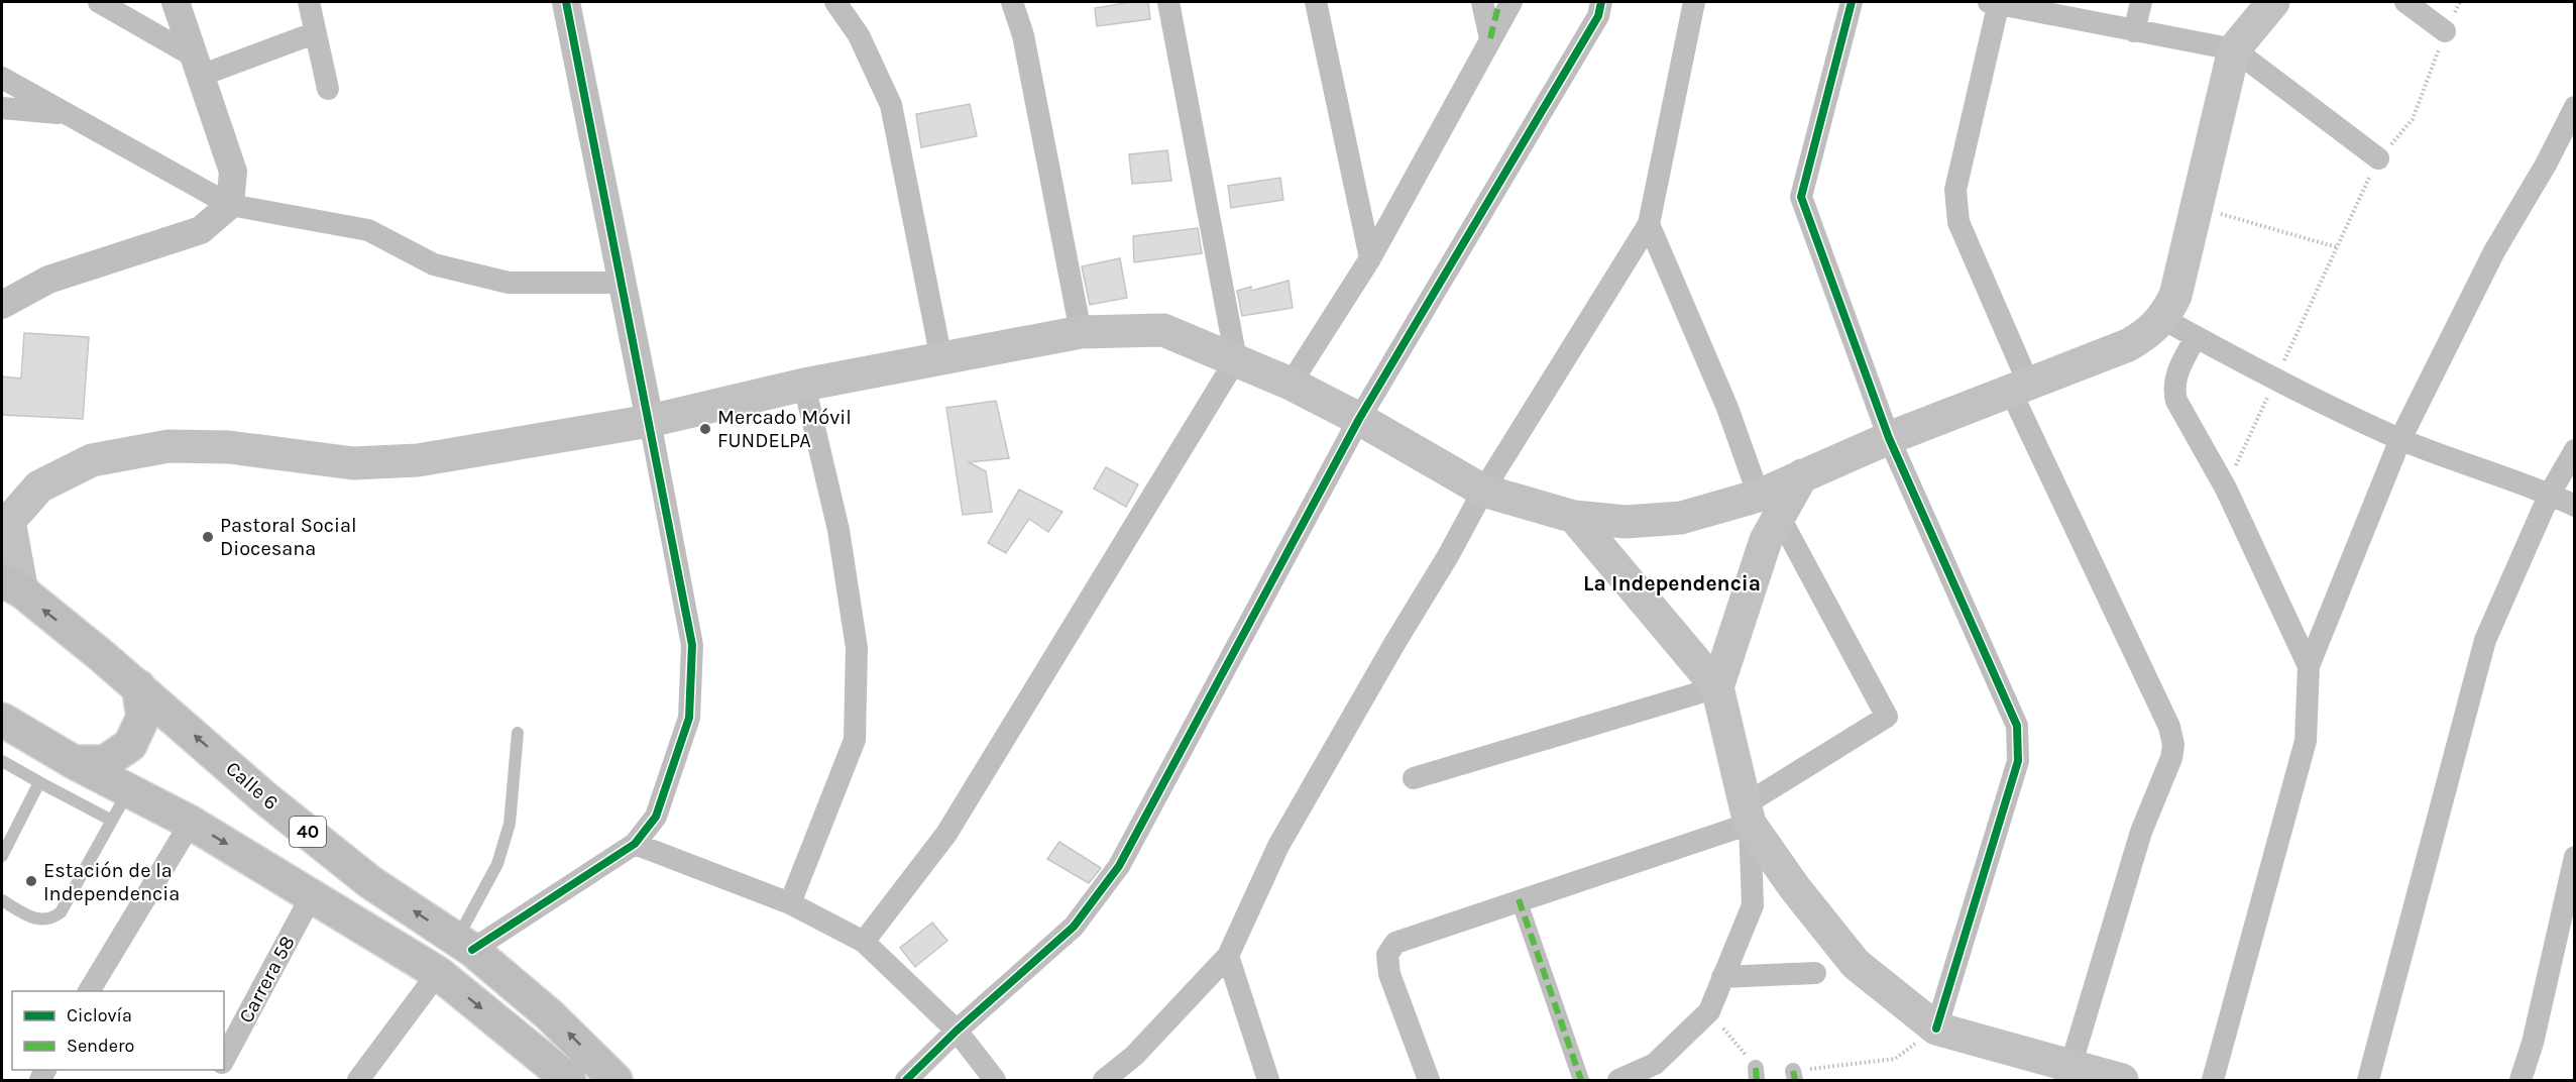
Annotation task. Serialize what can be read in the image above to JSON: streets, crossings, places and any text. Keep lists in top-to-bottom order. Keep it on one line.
{"streets":{"highway":["Calle 6","40"],"street":["Carrera 58"]},"districts":["La Independencia"],"places":["Mercado Móvil FUNDELPA","Pastoral Social Diocesana","Estación de la Independencia"],"legend":["Ciclovía","Sendero"]}
